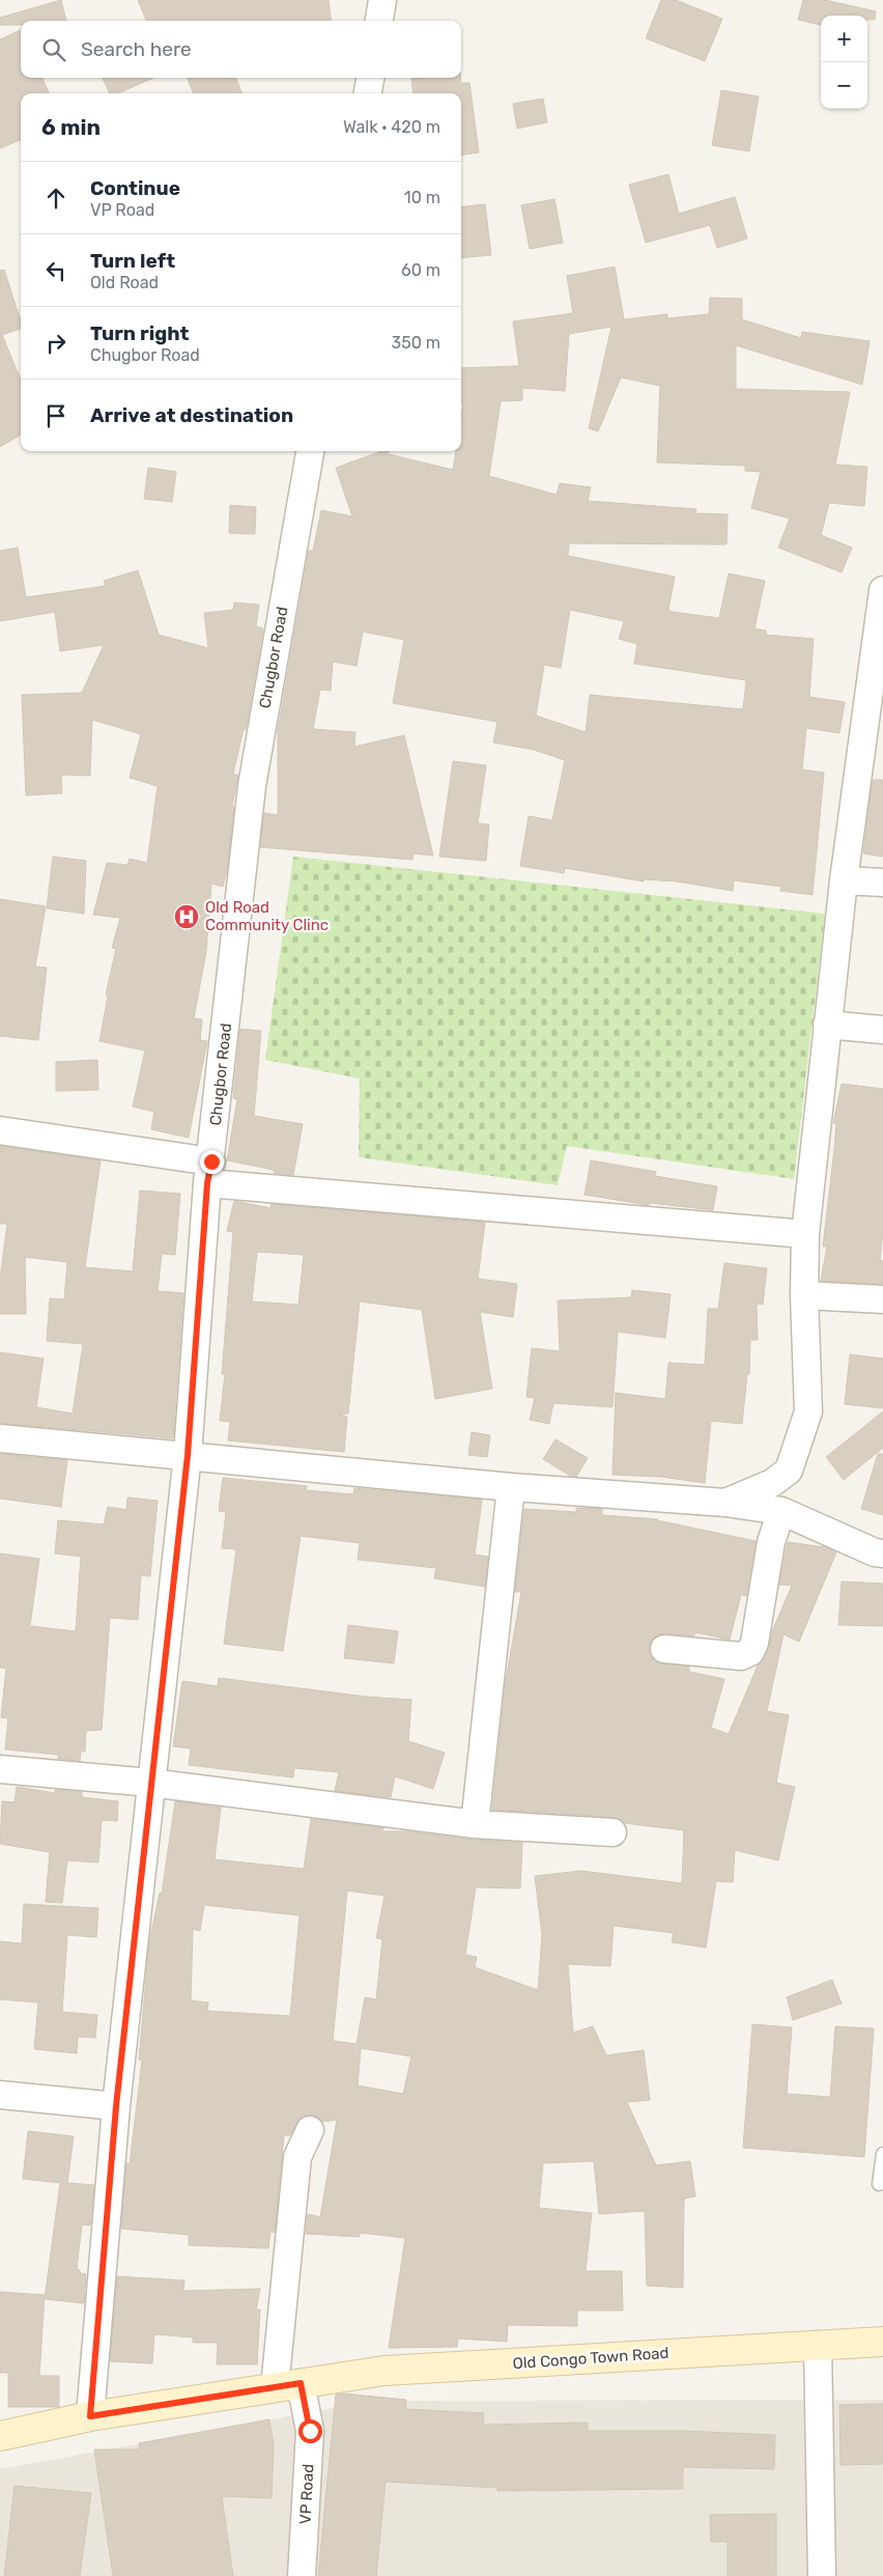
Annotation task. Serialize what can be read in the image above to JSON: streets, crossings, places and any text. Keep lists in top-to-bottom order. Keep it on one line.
{"streets":{"street":["Chugbor Road","Old Congo Town Road","VP Road"]},"crossings":[["Chugbor Road","Old Congo Town Road"],["Old Congo Town Road","VP Road"]],"places":{"hospital":["Old Road Community Clinc"]},"page":{"map_buttons":["+","−"],"search":"Search here","heading":["6 min","Walk · 420 m"],"list":[["Continue","VP Road","10 m"],["Turn left","Old Road","60 m"],["Turn right","Chugbor Road","350 m"],"Arrive at destination"]}}
